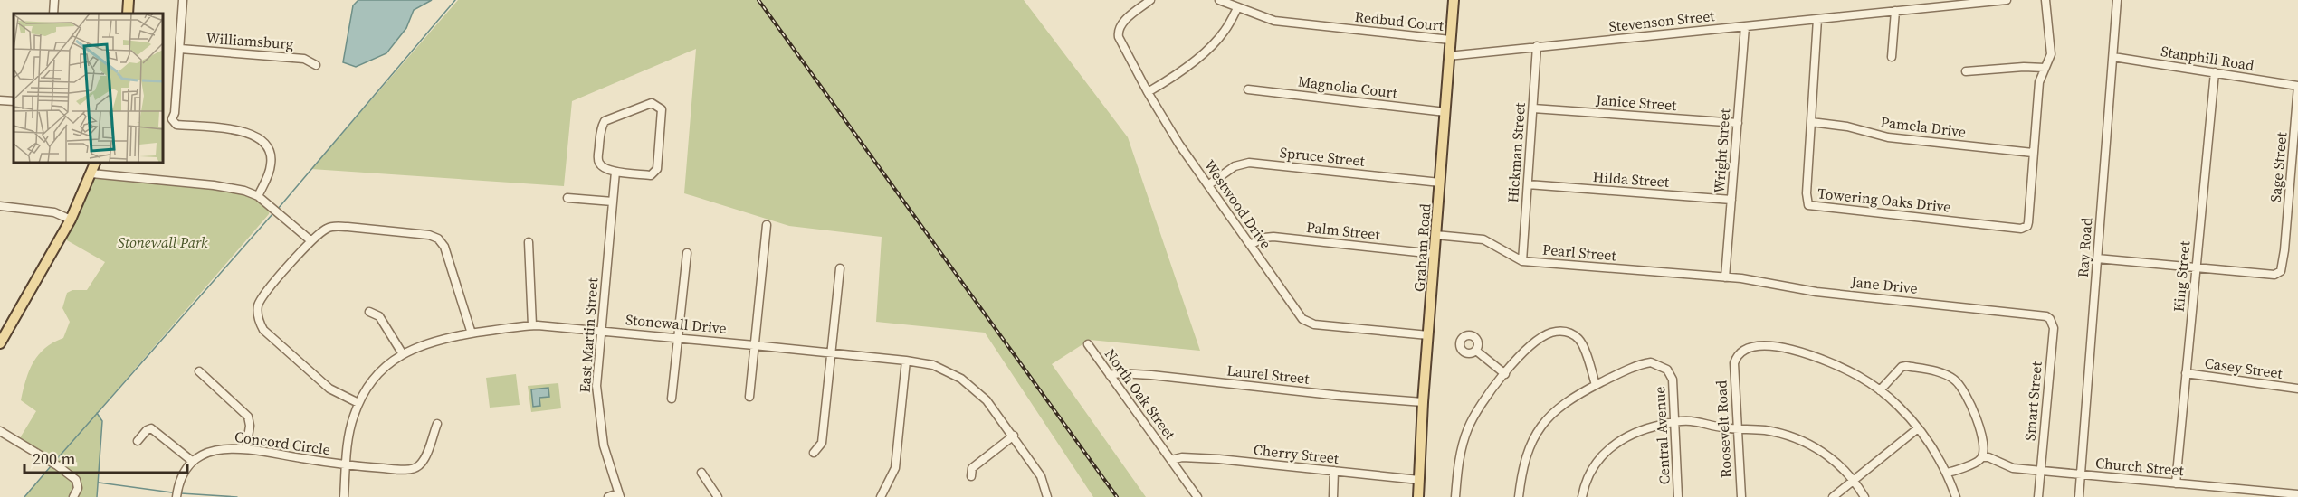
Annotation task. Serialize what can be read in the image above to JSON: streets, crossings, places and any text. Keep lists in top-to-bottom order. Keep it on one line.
{"streets":{"main road":["Graham Road"],"street":["Redbud Court","Stevenson Street","Williamsburg","Stanphill Road","Magnolia Court","Janice Street","Pamela Drive","Wright Street","Hickman Street","Spruce Street","Sage Street","Hilda Street","Towering Oaks Drive","Westwood Drive","Palm Street","Ray Road","Pearl Street","King Street","Jane Drive","Stonewall Drive","East Martin Street","Casey Street","Laurel Street","North Oak Street","Smart Street","Roosevelt Road","Central Avenue","Concord Circle","Cherry Street","Church Street"]},"crossings":[["Redbud Court","Graham Road"],["Stevenson Street","Wright Street"],["Stevenson Street","Hickman Street"],["Stevenson Street","Towering Oaks Drive"],["Stevenson Street","Graham Road"],["Stanphill Road","Sage Street"],["Stanphill Road","Ray Road"],["Stanphill Road","King Street"],["Magnolia Court","Graham Road"],["Janice Street","Wright Street"],["Janice Street","Hickman Street"],["Pamela Drive","Towering Oaks Drive"],["Wright Street","Hilda Street"],["Wright Street","Pearl Street"],["Wright Street","Jane Drive"],["Hickman Street","Hilda Street"],["Hickman Street","Pearl Street"],["Spruce Street","Westwood Drive"],["Spruce Street","Graham Road"],["Sage Street","Ray Road"],["Sage Street","King Street"],["Westwood Drive","Palm Street"],["Westwood Drive","Graham Road"],["Palm Street","Graham Road"],["Graham Road","Pearl Street"],["Graham Road","Laurel Street"],["Graham Road","Cherry Street"],["Ray Road","Church Street"],["Pearl Street","Jane Drive"],["King Street","Casey Street"],["King Street","Church Street"],["Jane Drive","Smart Street"],["Stonewall Drive","East Martin Street"],["Stonewall Drive","Concord Circle"],["Laurel Street","North Oak Street"],["North Oak Street","Cherry Street"],["Smart Street","Church Street"]],"parks":["Stonewall Park"],"scale_bar":"200 m"}
